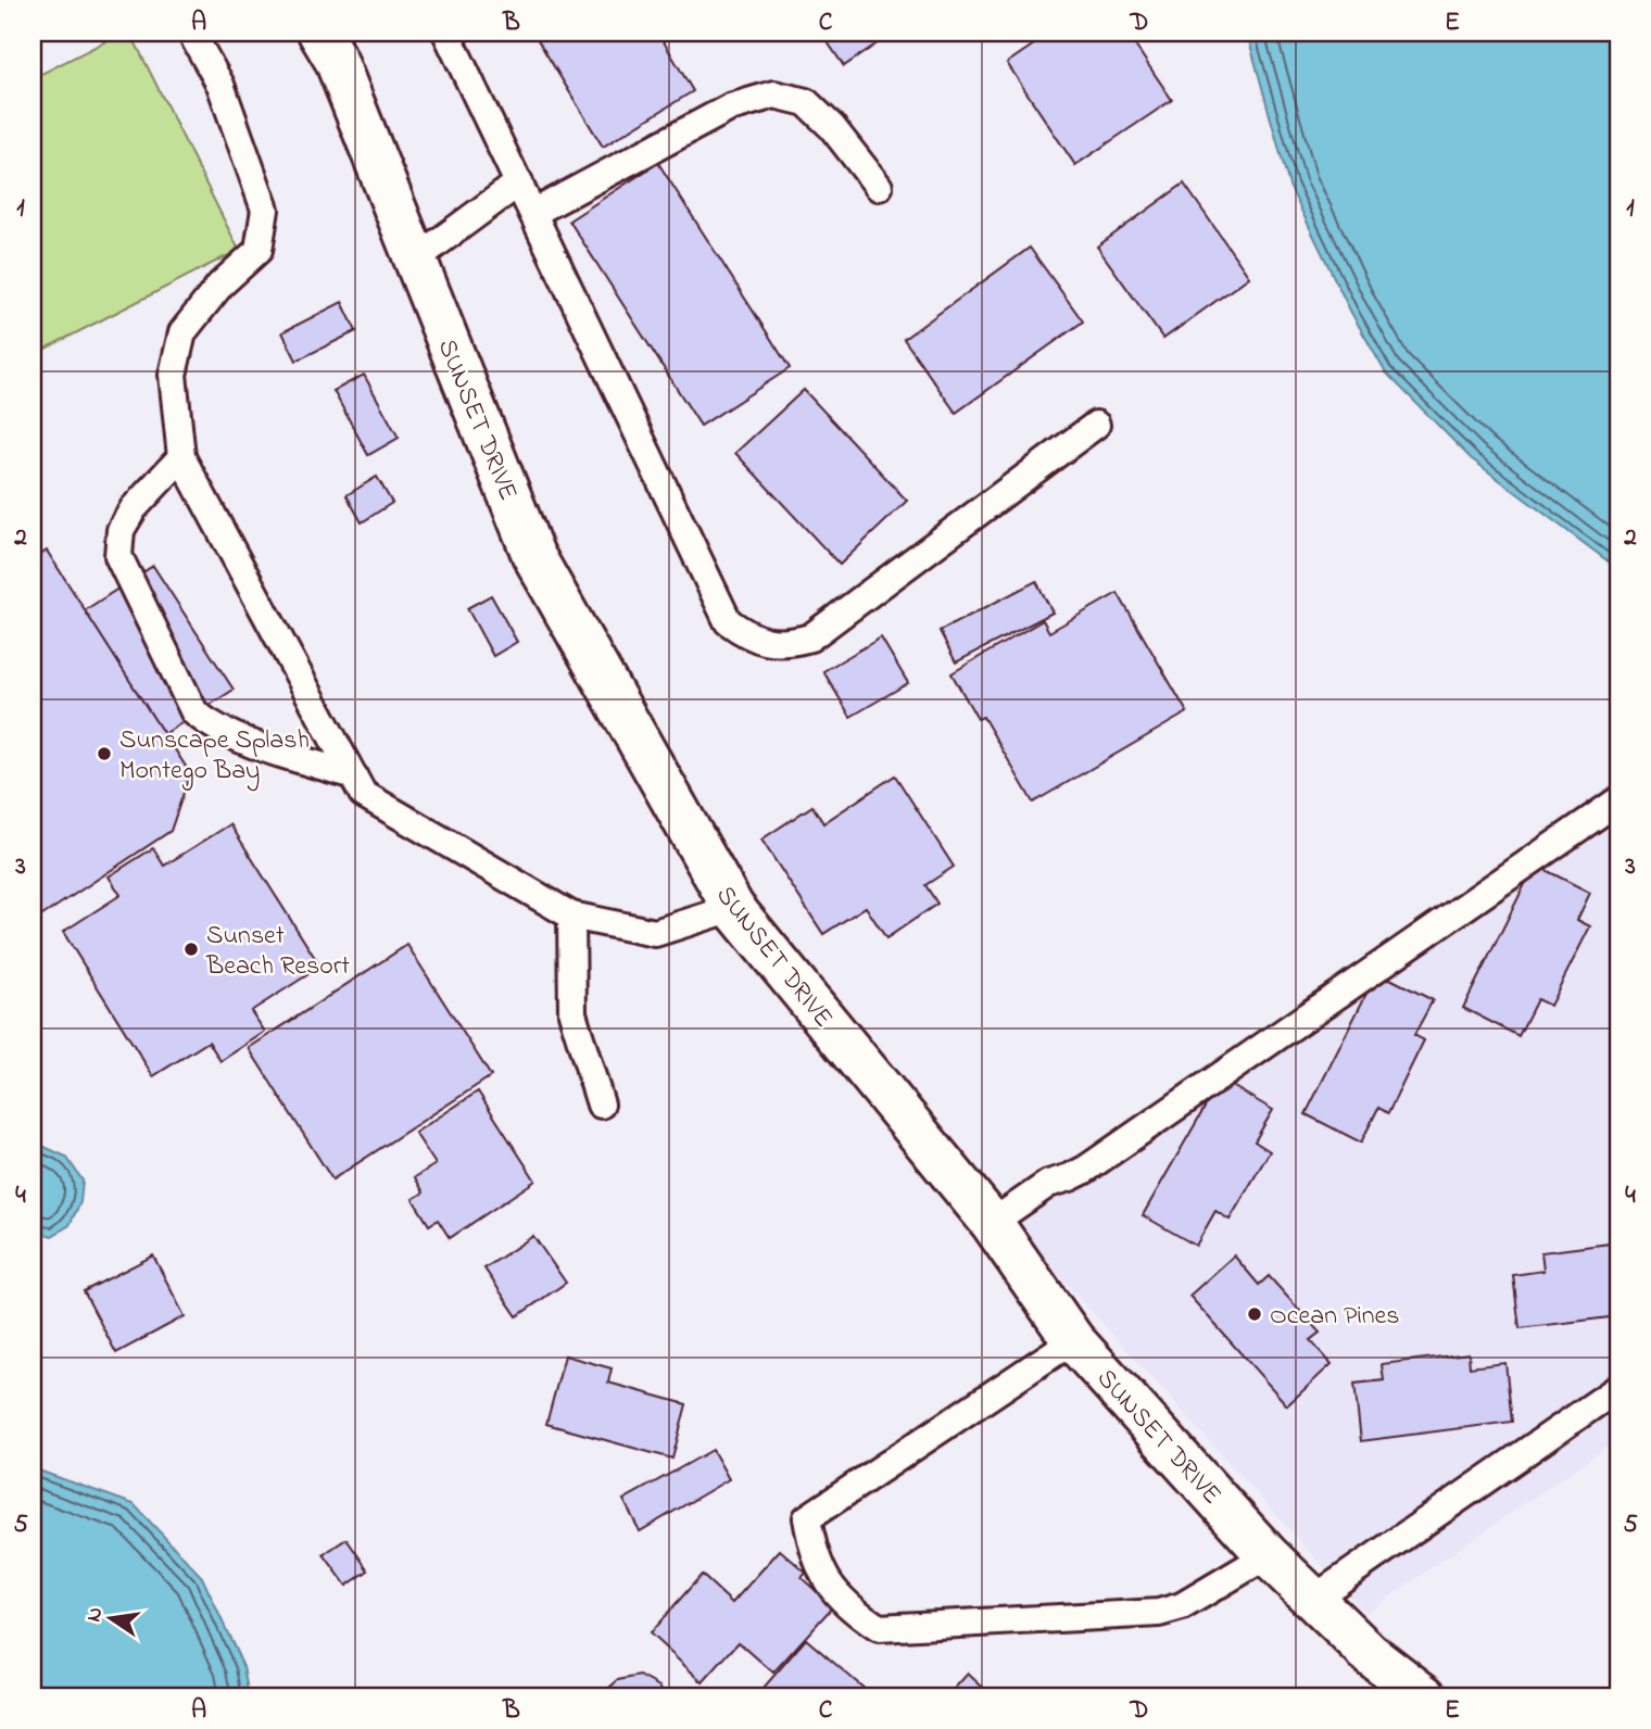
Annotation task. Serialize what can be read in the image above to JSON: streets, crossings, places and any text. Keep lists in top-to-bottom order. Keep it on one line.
{"streets":{"street":["SUNSET DRIVE"]},"places":["Sunscape Splash Montego Bay","Sunset Beach Resort","Ocean Pines"],"north":"left","grid":{"columns":["A","B","C","D","E"],"rows":["1","2","3","4","5"]}}
